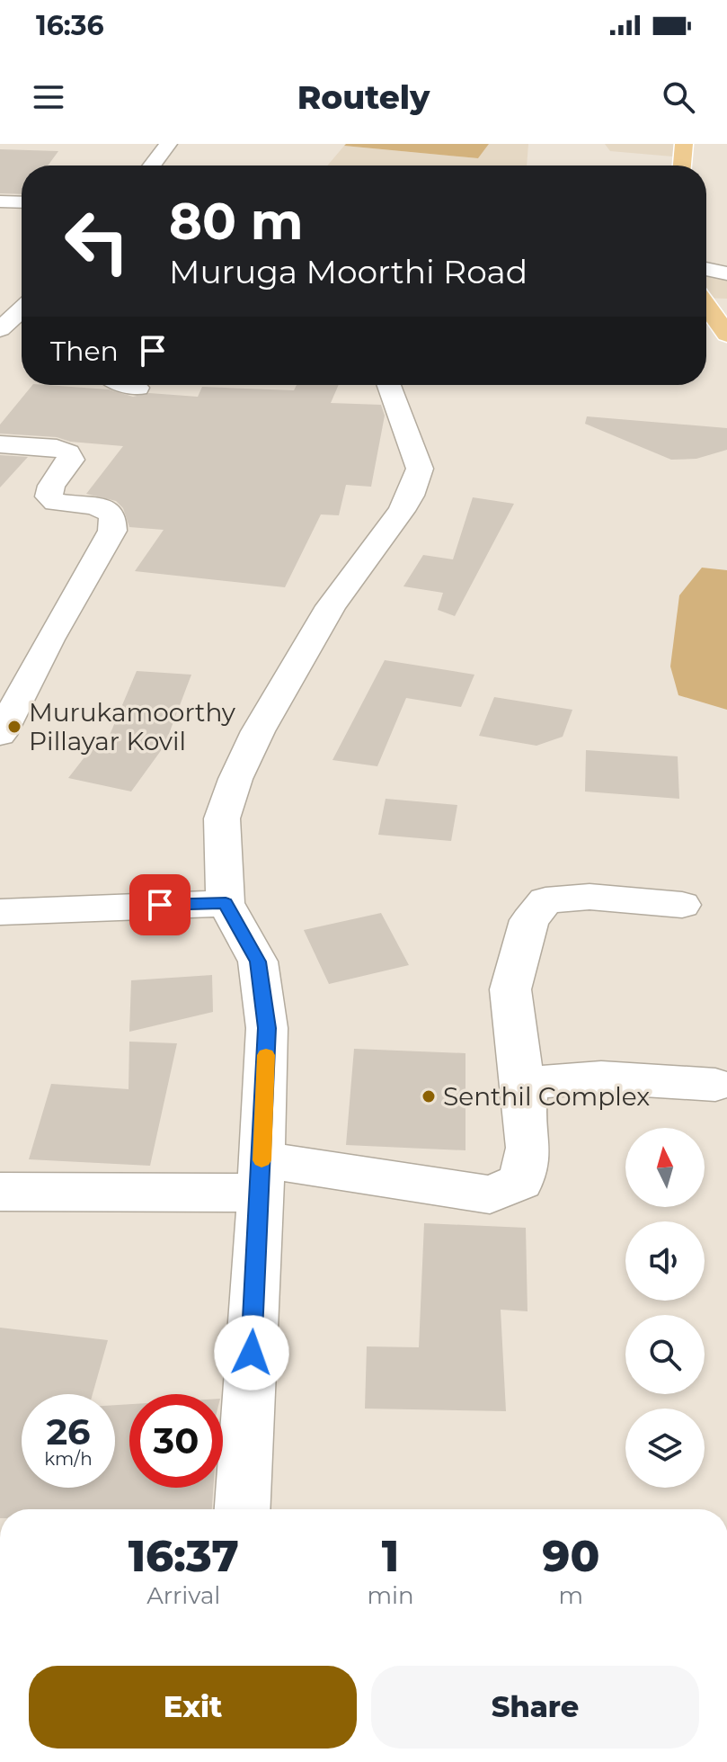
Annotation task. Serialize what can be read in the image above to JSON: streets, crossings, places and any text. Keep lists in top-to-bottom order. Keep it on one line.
{"places":["Murukamoorthy Pillayar Kovil","Senthil Complex"],"north":"top","page":{"status":"16:36","header":"Routely","turn":["80 m","Muruga Moorthi Road"],"then":"Then","speed":"26 km/h","limit":"30","eta":["16:37","Arrival","1","min","90","m"],"buttons":["Exit","Share"]}}
